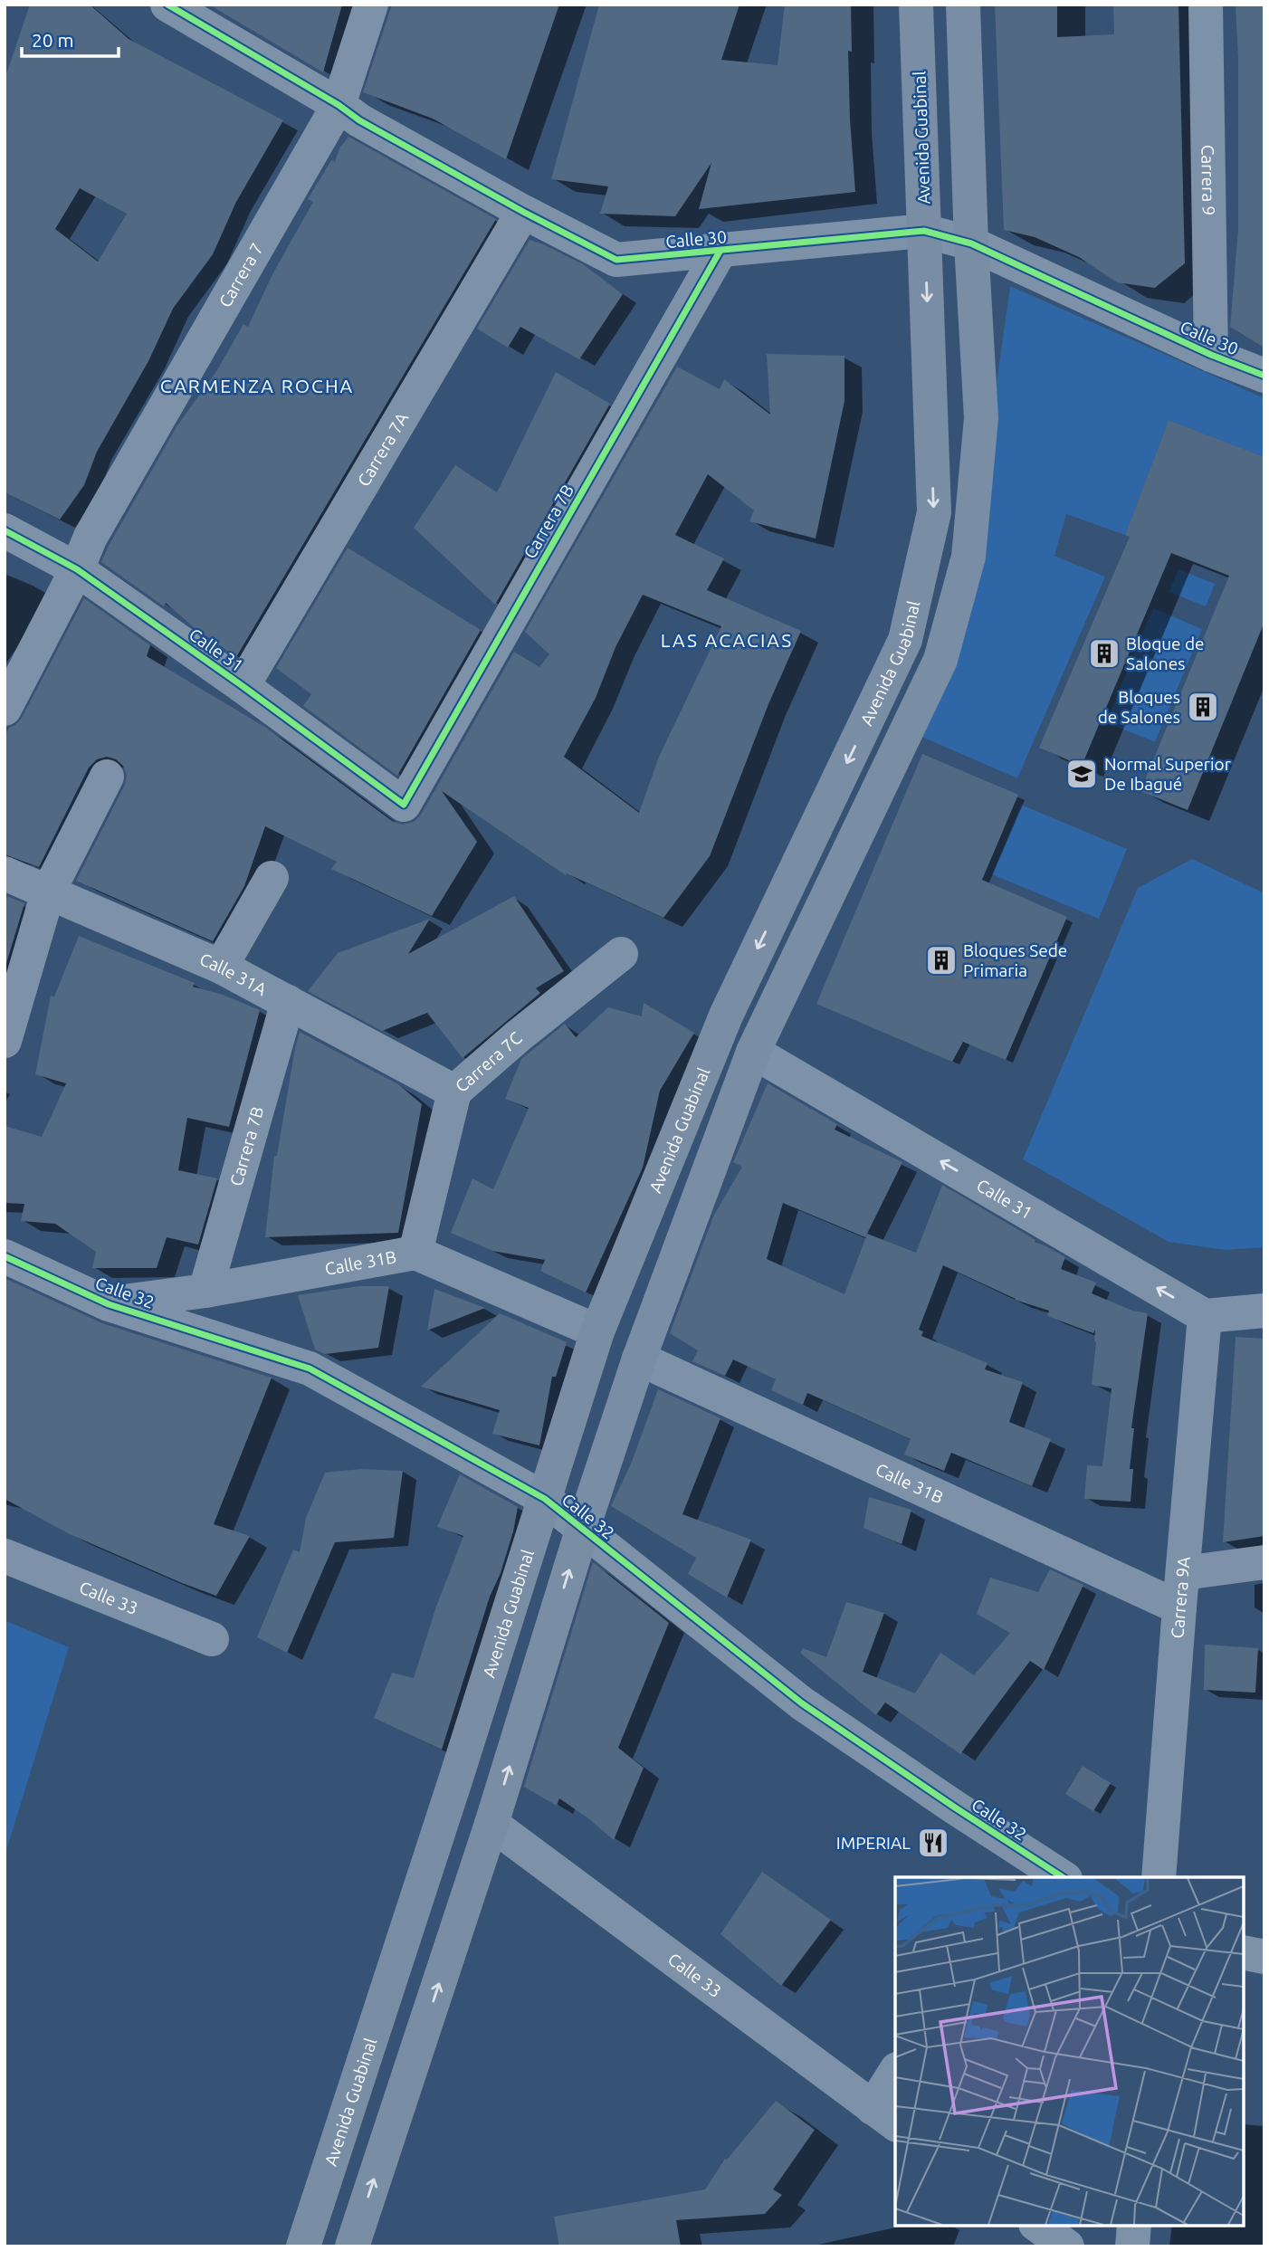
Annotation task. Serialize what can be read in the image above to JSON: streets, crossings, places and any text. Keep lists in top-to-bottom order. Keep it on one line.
{"streets":{"main road":["Avenida Guabinal"],"street":["Carrera 9","Calle 30","Carrera 7","Carrera 7A","Carrera 7B","Calle 31","Calle 31A","Carrera 7C","Calle 31B","Calle 32","Calle 33","Carrera 9A"]},"crossings":[["Avenida Guabinal","Calle 30"],["Avenida Guabinal","Calle 31B"],["Avenida Guabinal","Calle 32"],["Carrera 9","Calle 30"],["Calle 30","Carrera 7"],["Calle 30","Carrera 7A"],["Calle 30","Carrera 7B"],["Carrera 7","Calle 31"],["Carrera 7A","Calle 31"],["Carrera 7B","Calle 31"],["Carrera 7B","Calle 31A"],["Carrera 7B","Calle 31B"],["Calle 31","Carrera 9A"],["Calle 31A","Carrera 7C"],["Carrera 7C","Calle 31B"],["Calle 31B","Calle 32"],["Calle 31B","Carrera 9A"]],"one_way":["Calle 31"],"districts":["CARMENZA ROCHA","LAS ACACIAS"],"places":{"building":["Bloque de Salones","Bloques de Salones","Bloques Sede Primaria"],"school or university":["Normal Superior De Ibagué"],"restaurant":["IMPERIAL"]},"scale_bar":"20 m"}
